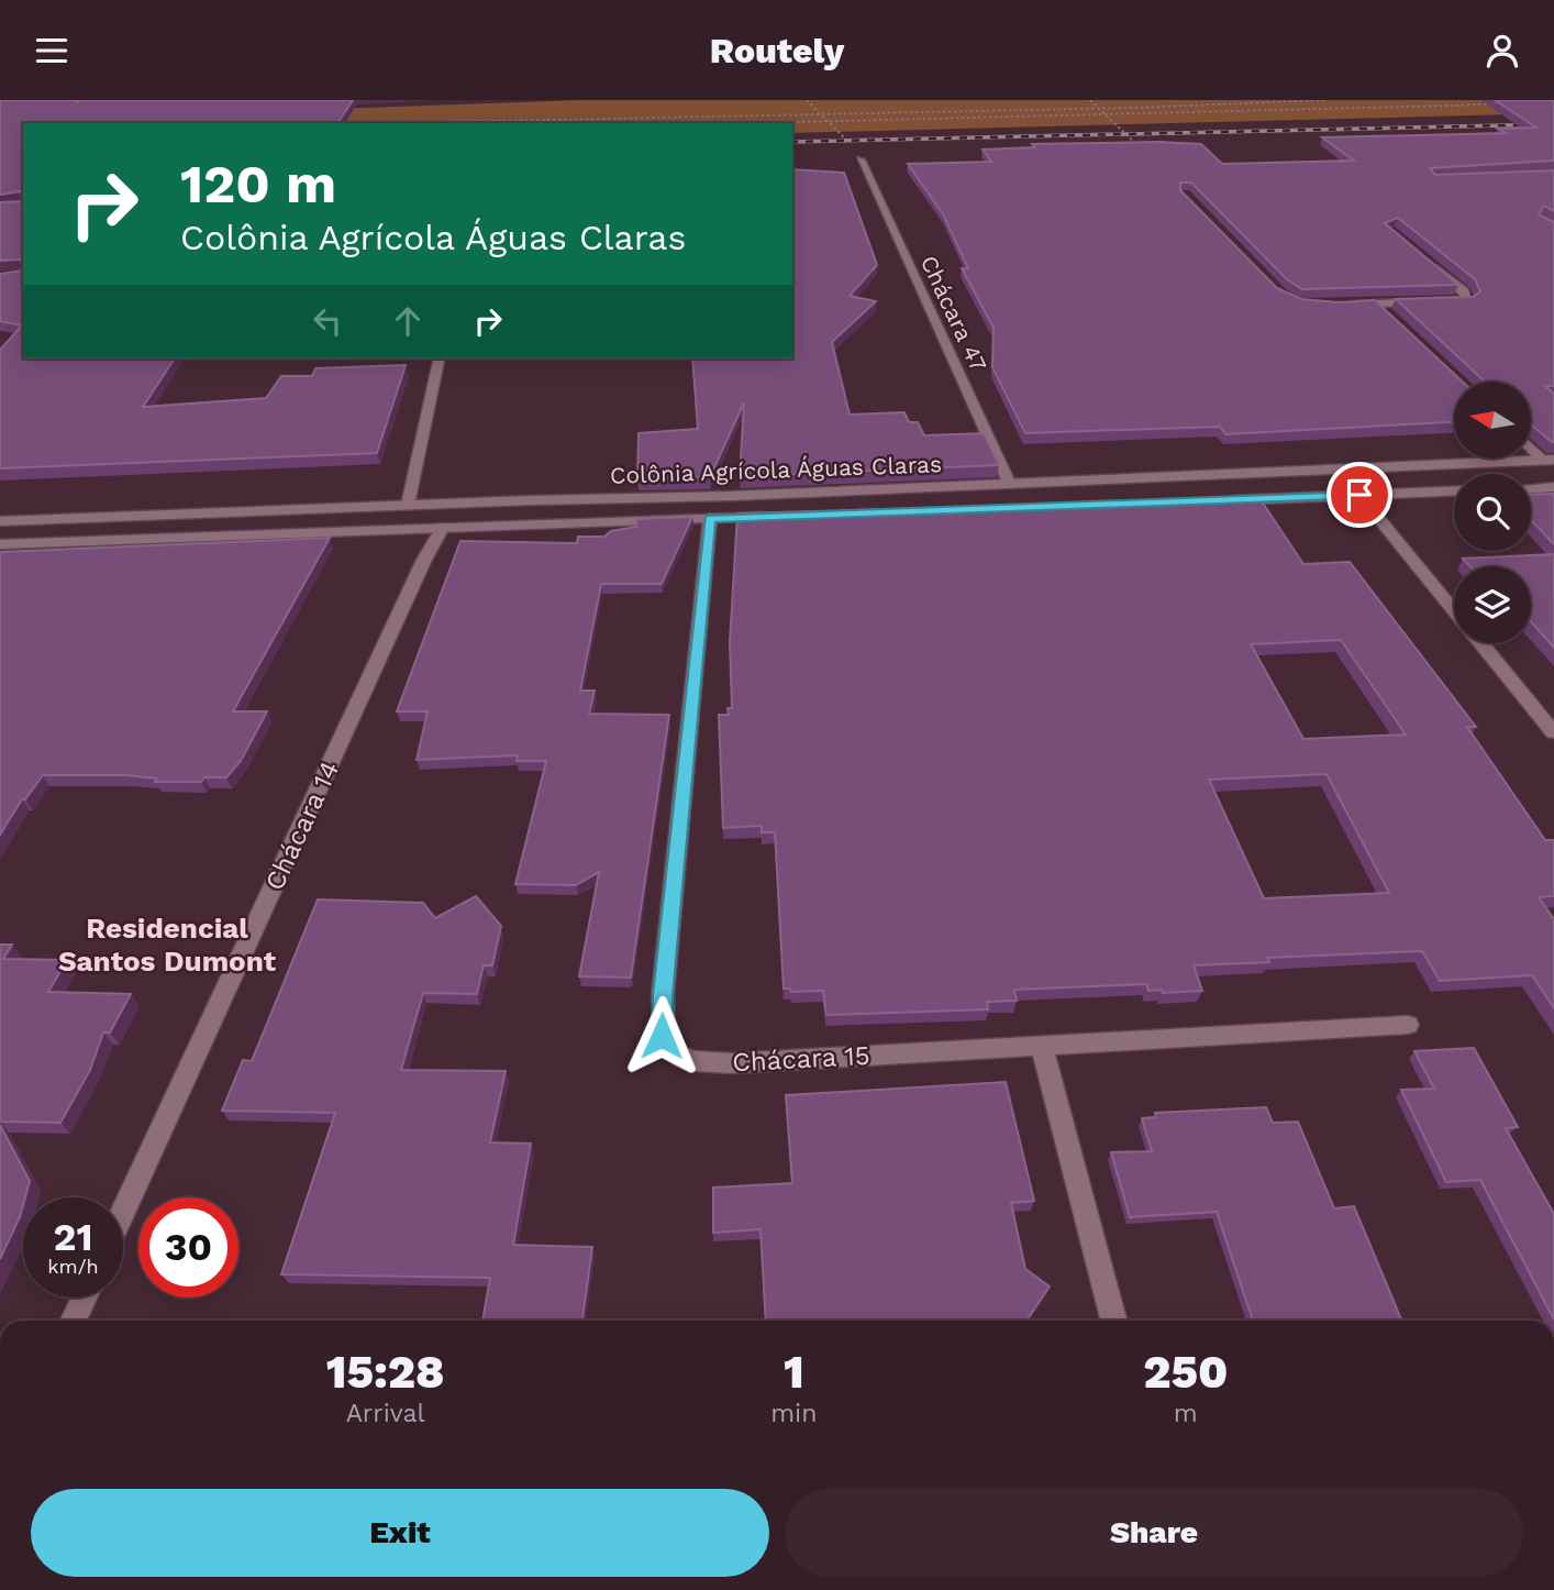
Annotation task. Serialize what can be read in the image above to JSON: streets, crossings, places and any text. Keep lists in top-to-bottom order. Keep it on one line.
{"streets":{"street":["Chácara 47","Colônia Agrícola Águas Claras","Chácara 14","Chácara 15"]},"crossings":[["Chácara 47","Colônia Agrícola Águas Claras"],["Colônia Agrícola Águas Claras","Chácara 14"],["Colônia Agrícola Águas Claras","Chácara 15"]],"districts":["Residencial Santos Dumont"],"north":"left","page":{"header":"Routely","turn":["120 m","Colônia Agrícola Águas Claras"],"speed":"21 km/h","limit":"30","eta":["15:28","Arrival","1","min","250","m"],"buttons":["Exit","Share"]}}
